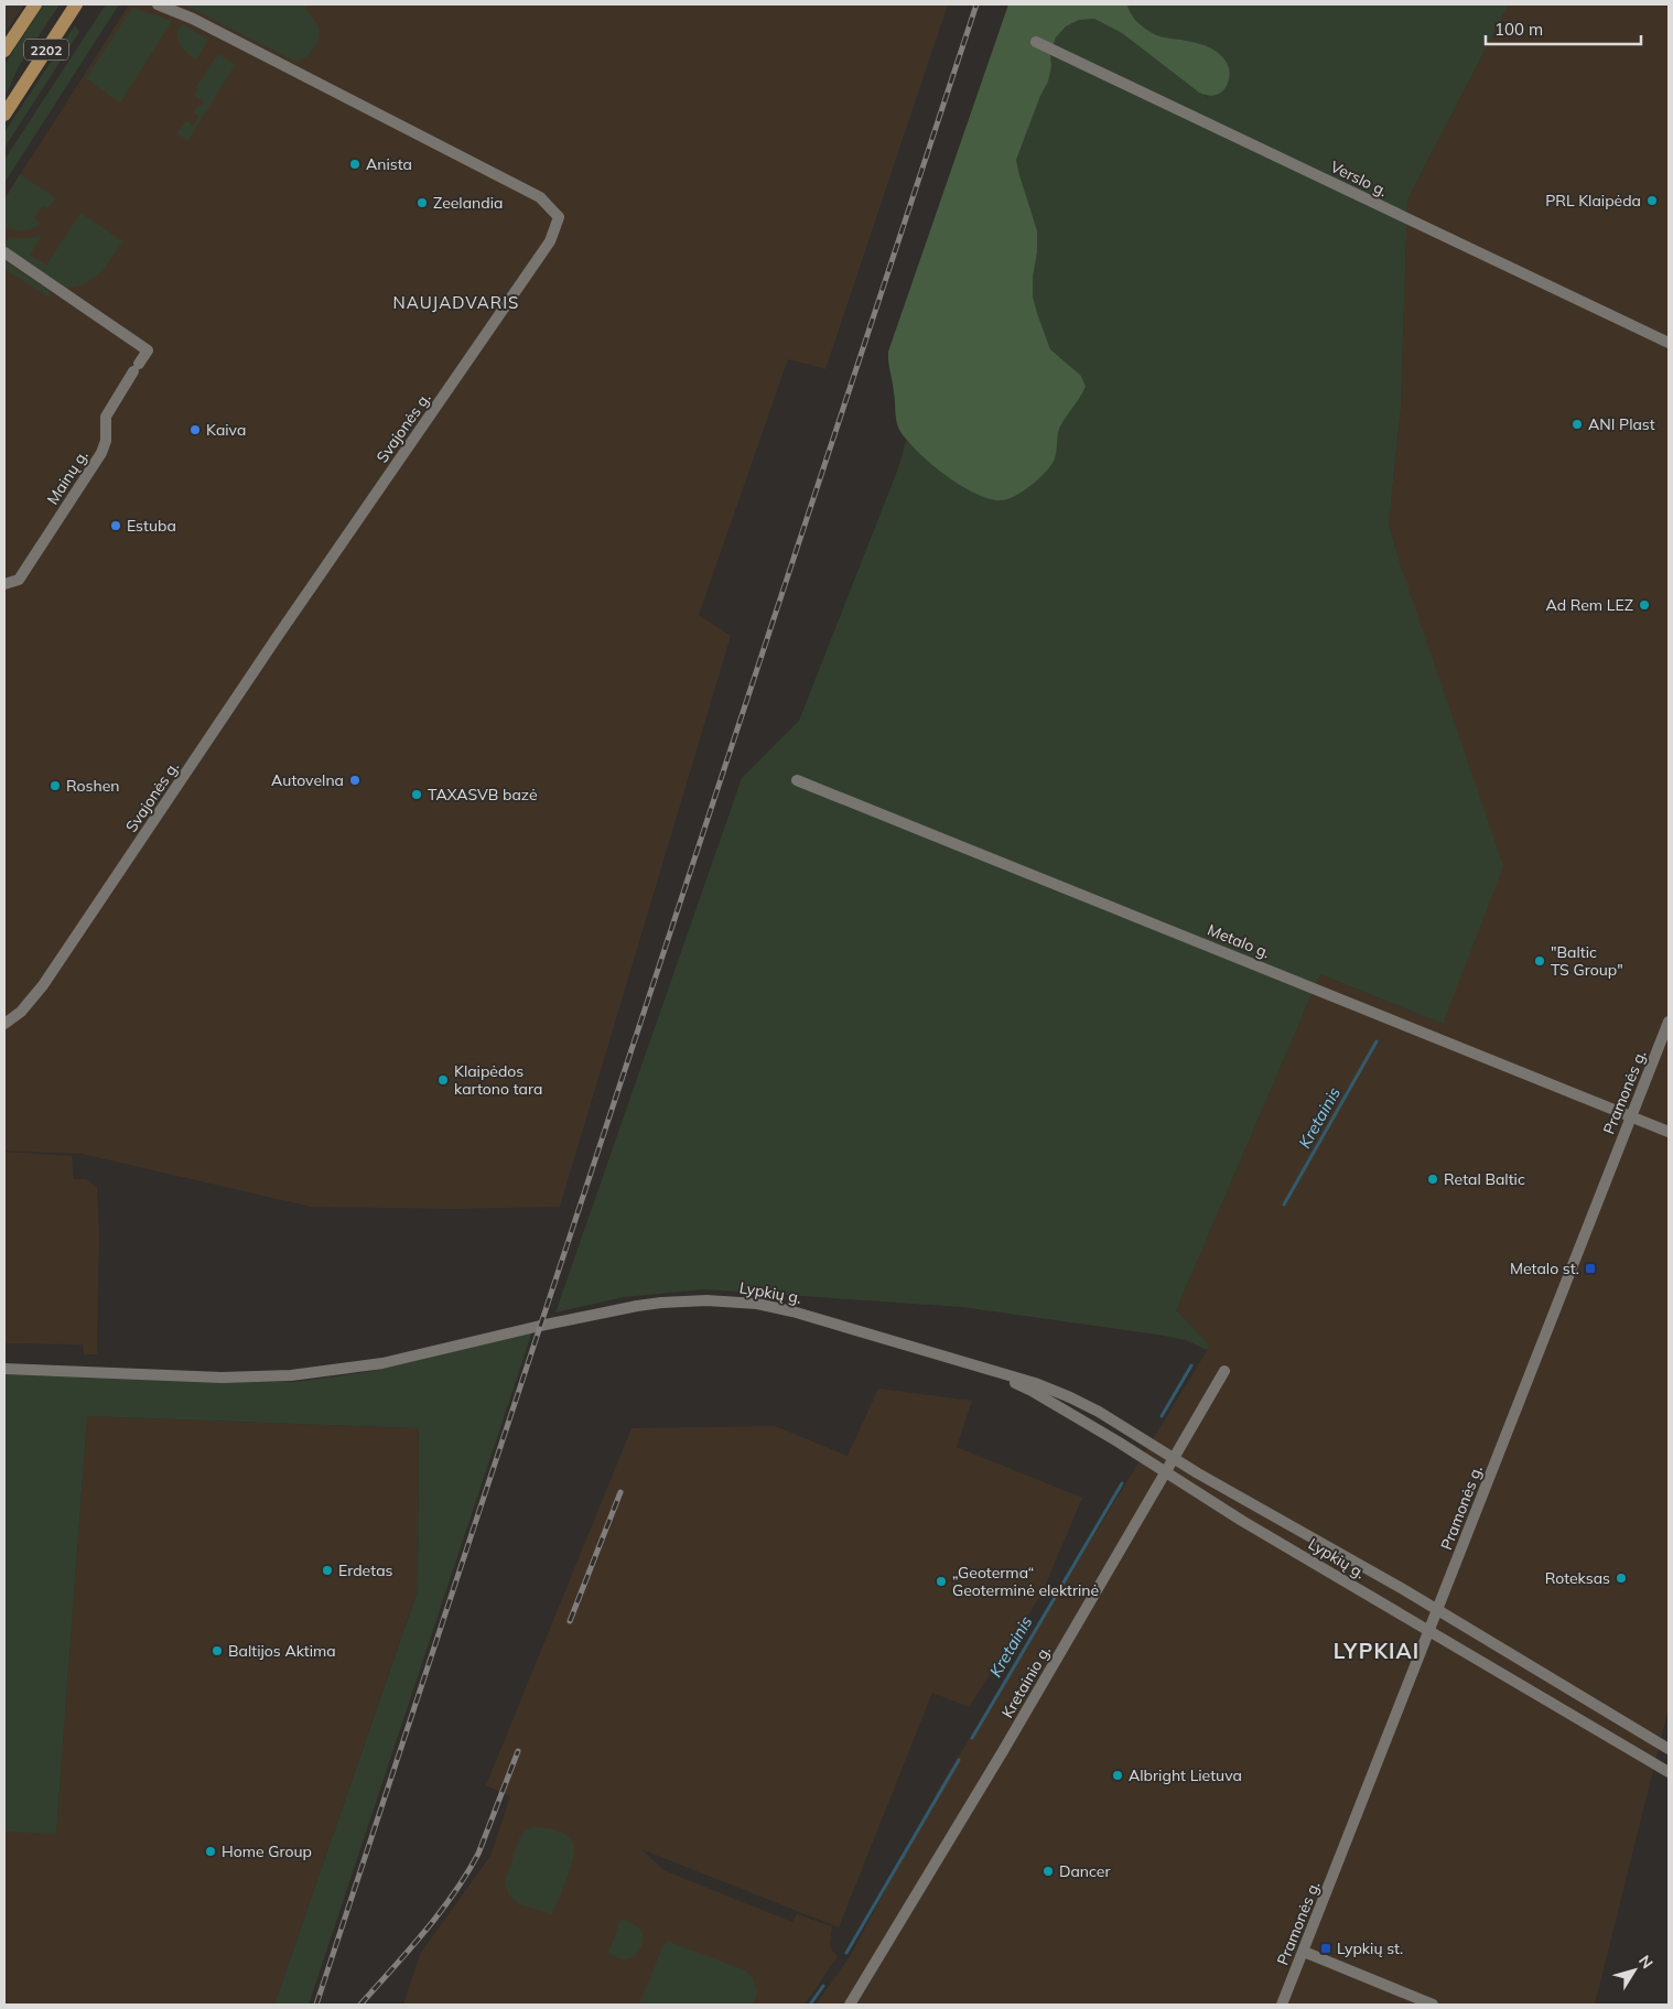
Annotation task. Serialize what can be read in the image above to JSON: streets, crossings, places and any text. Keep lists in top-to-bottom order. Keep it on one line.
{"streets":{"main road":["2202"],"street":["Verslo g.","Svajonės g.","Mainų g.","Metalo g.","Pramonės g.","Lypkių g.","Kretainio g."]},"crossings":[["Metalo g.","Pramonės g."],["Pramonės g.","Lypkių g."],["Lypkių g.","Kretainio g."]],"districts":["NAUJADVARIS","LYPKIAI"],"water":["Kretainis"],"places":{"other":["Anista","PRL Klaipėda","Zeelandia","ANI Plast","Kaiva","Estuba","Ad Rem LEZ","Autovelna","Roshen","TAXASVB bazė","\"Baltic TS Group\"","Klaipėdos kartono tara","Retal Baltic","Erdetas","Roteksas","„Geoterma“ Geoterminė elektrinė","Baltijos Aktima","Albright Lietuva","Home Group","Dancer"],"transit":["Metalo st.","Lypkių st."]},"scale_bar":"100 m","north":"top right"}
